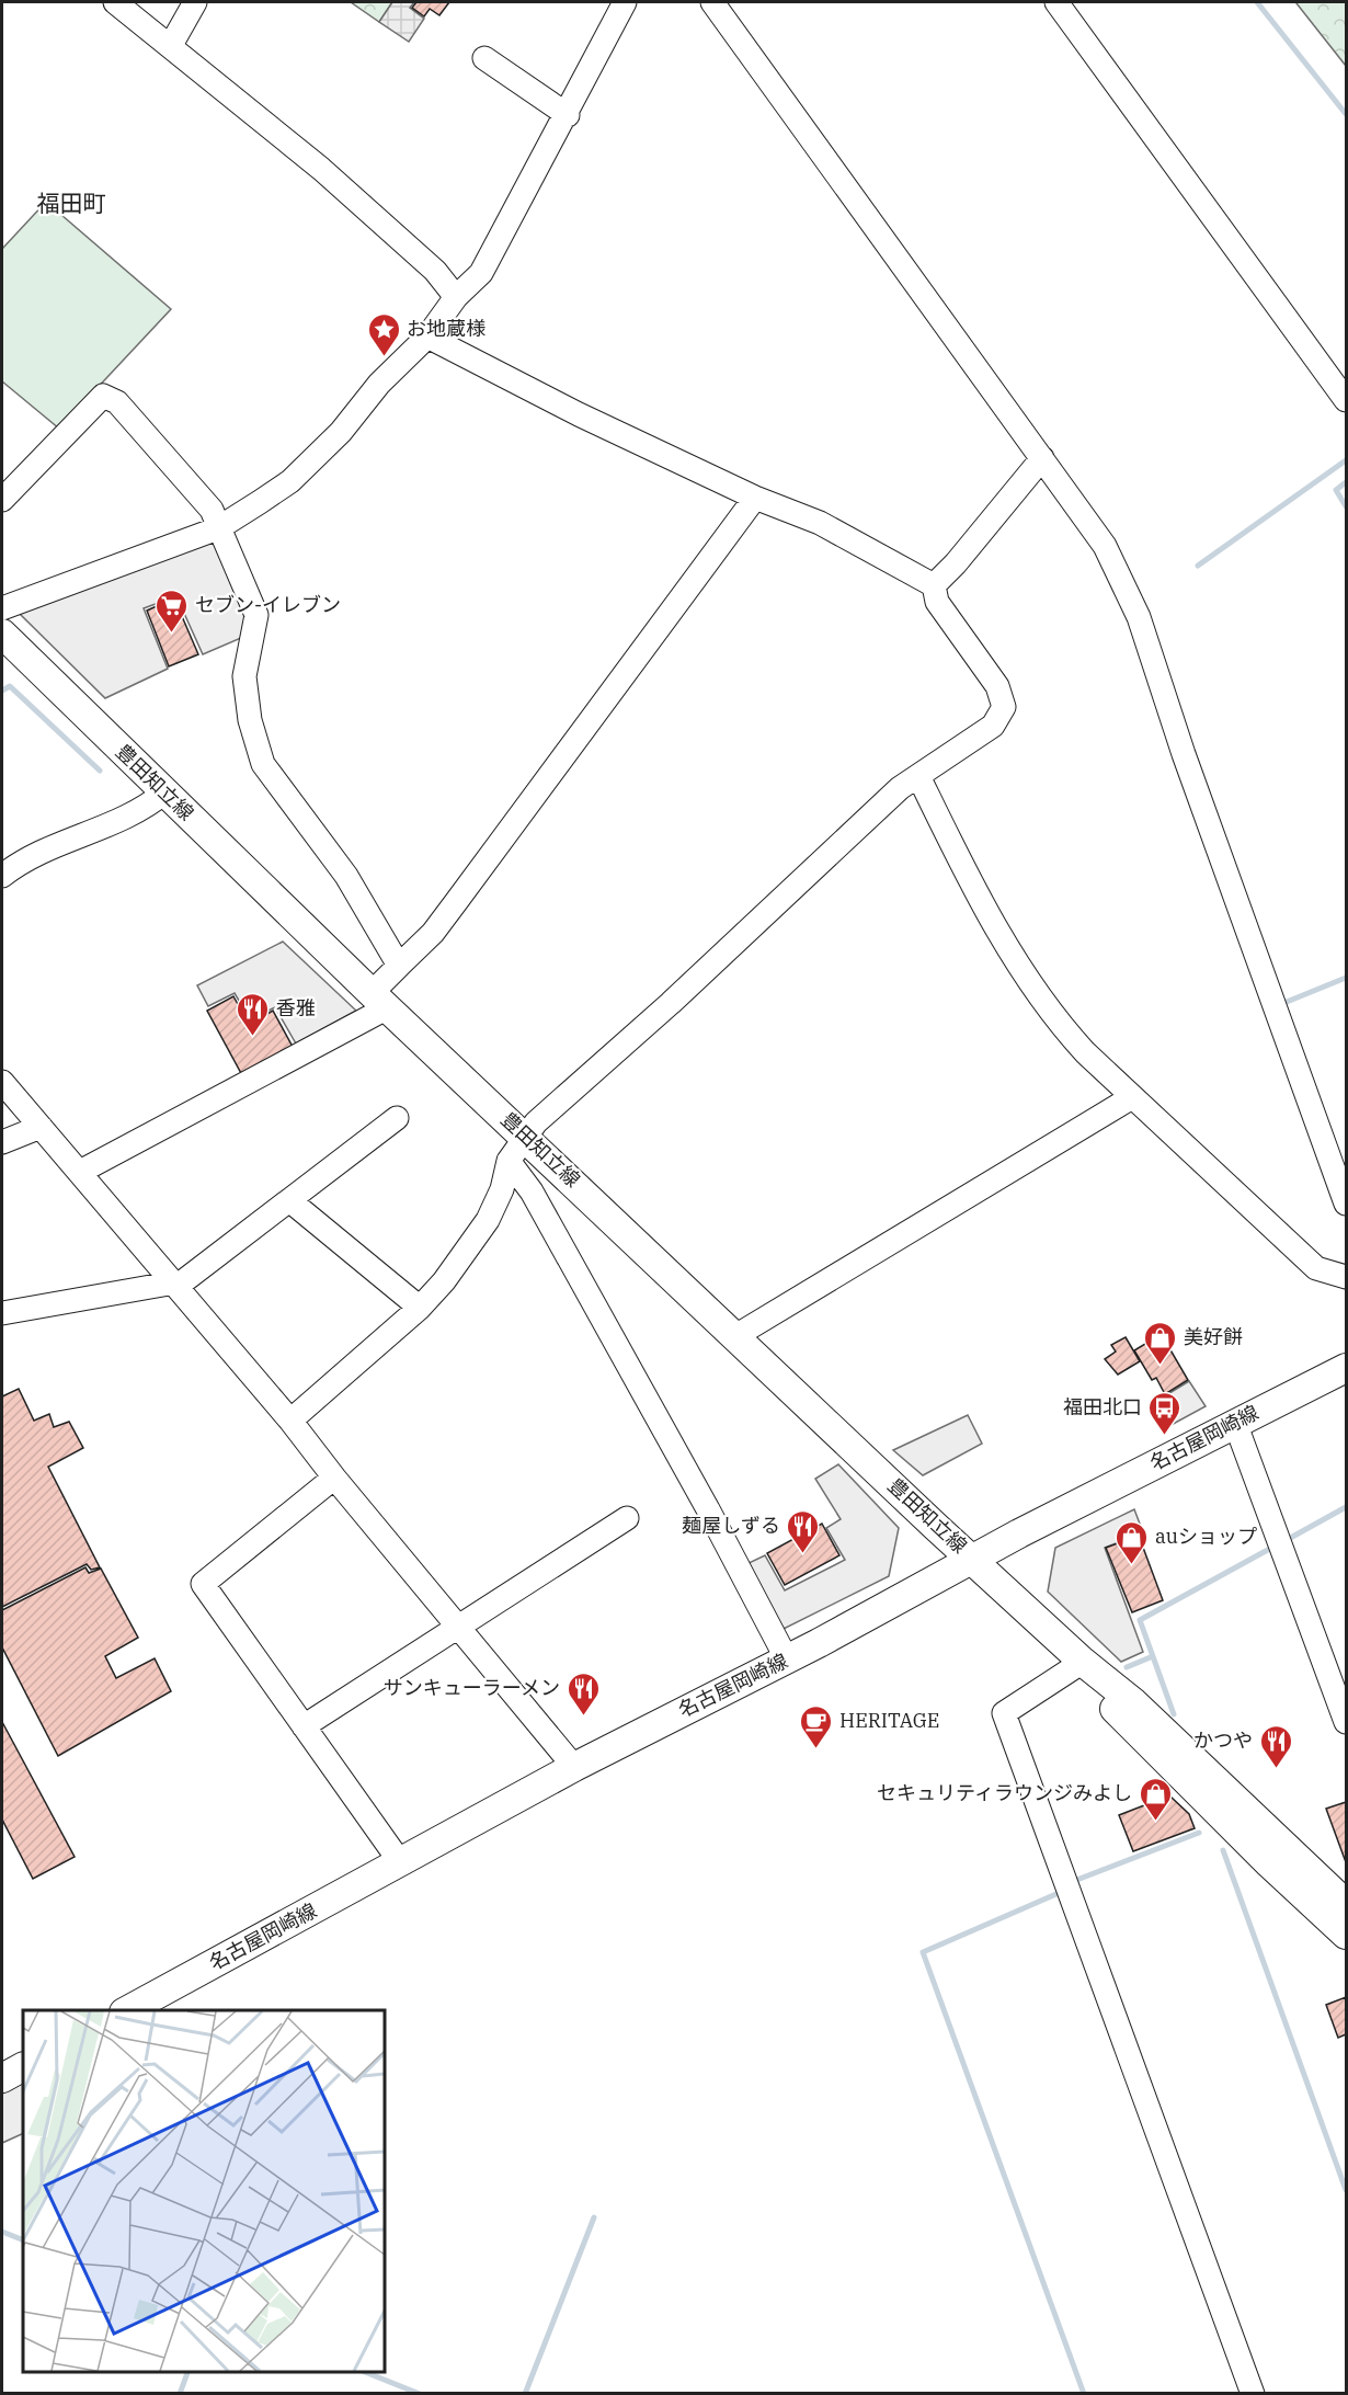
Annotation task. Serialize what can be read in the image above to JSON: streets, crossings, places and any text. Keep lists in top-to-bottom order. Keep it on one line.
{"streets":{"main road":["豊田知立線","名古屋岡崎線"]},"crossings":[["豊田知立線","名古屋岡崎線"]],"districts":["福田町"],"places":{"place":["お地蔵様"],"supermarket":["セブン-イレブン"],"restaurant":["香雅","麺屋しずる","サンキューラーメン","かつや"],"shop":["美好餅","auショップ","セキュリティラウンジみよし"],"bus stop":["福田北口"],"cafe":["HERITAGE"]}}
